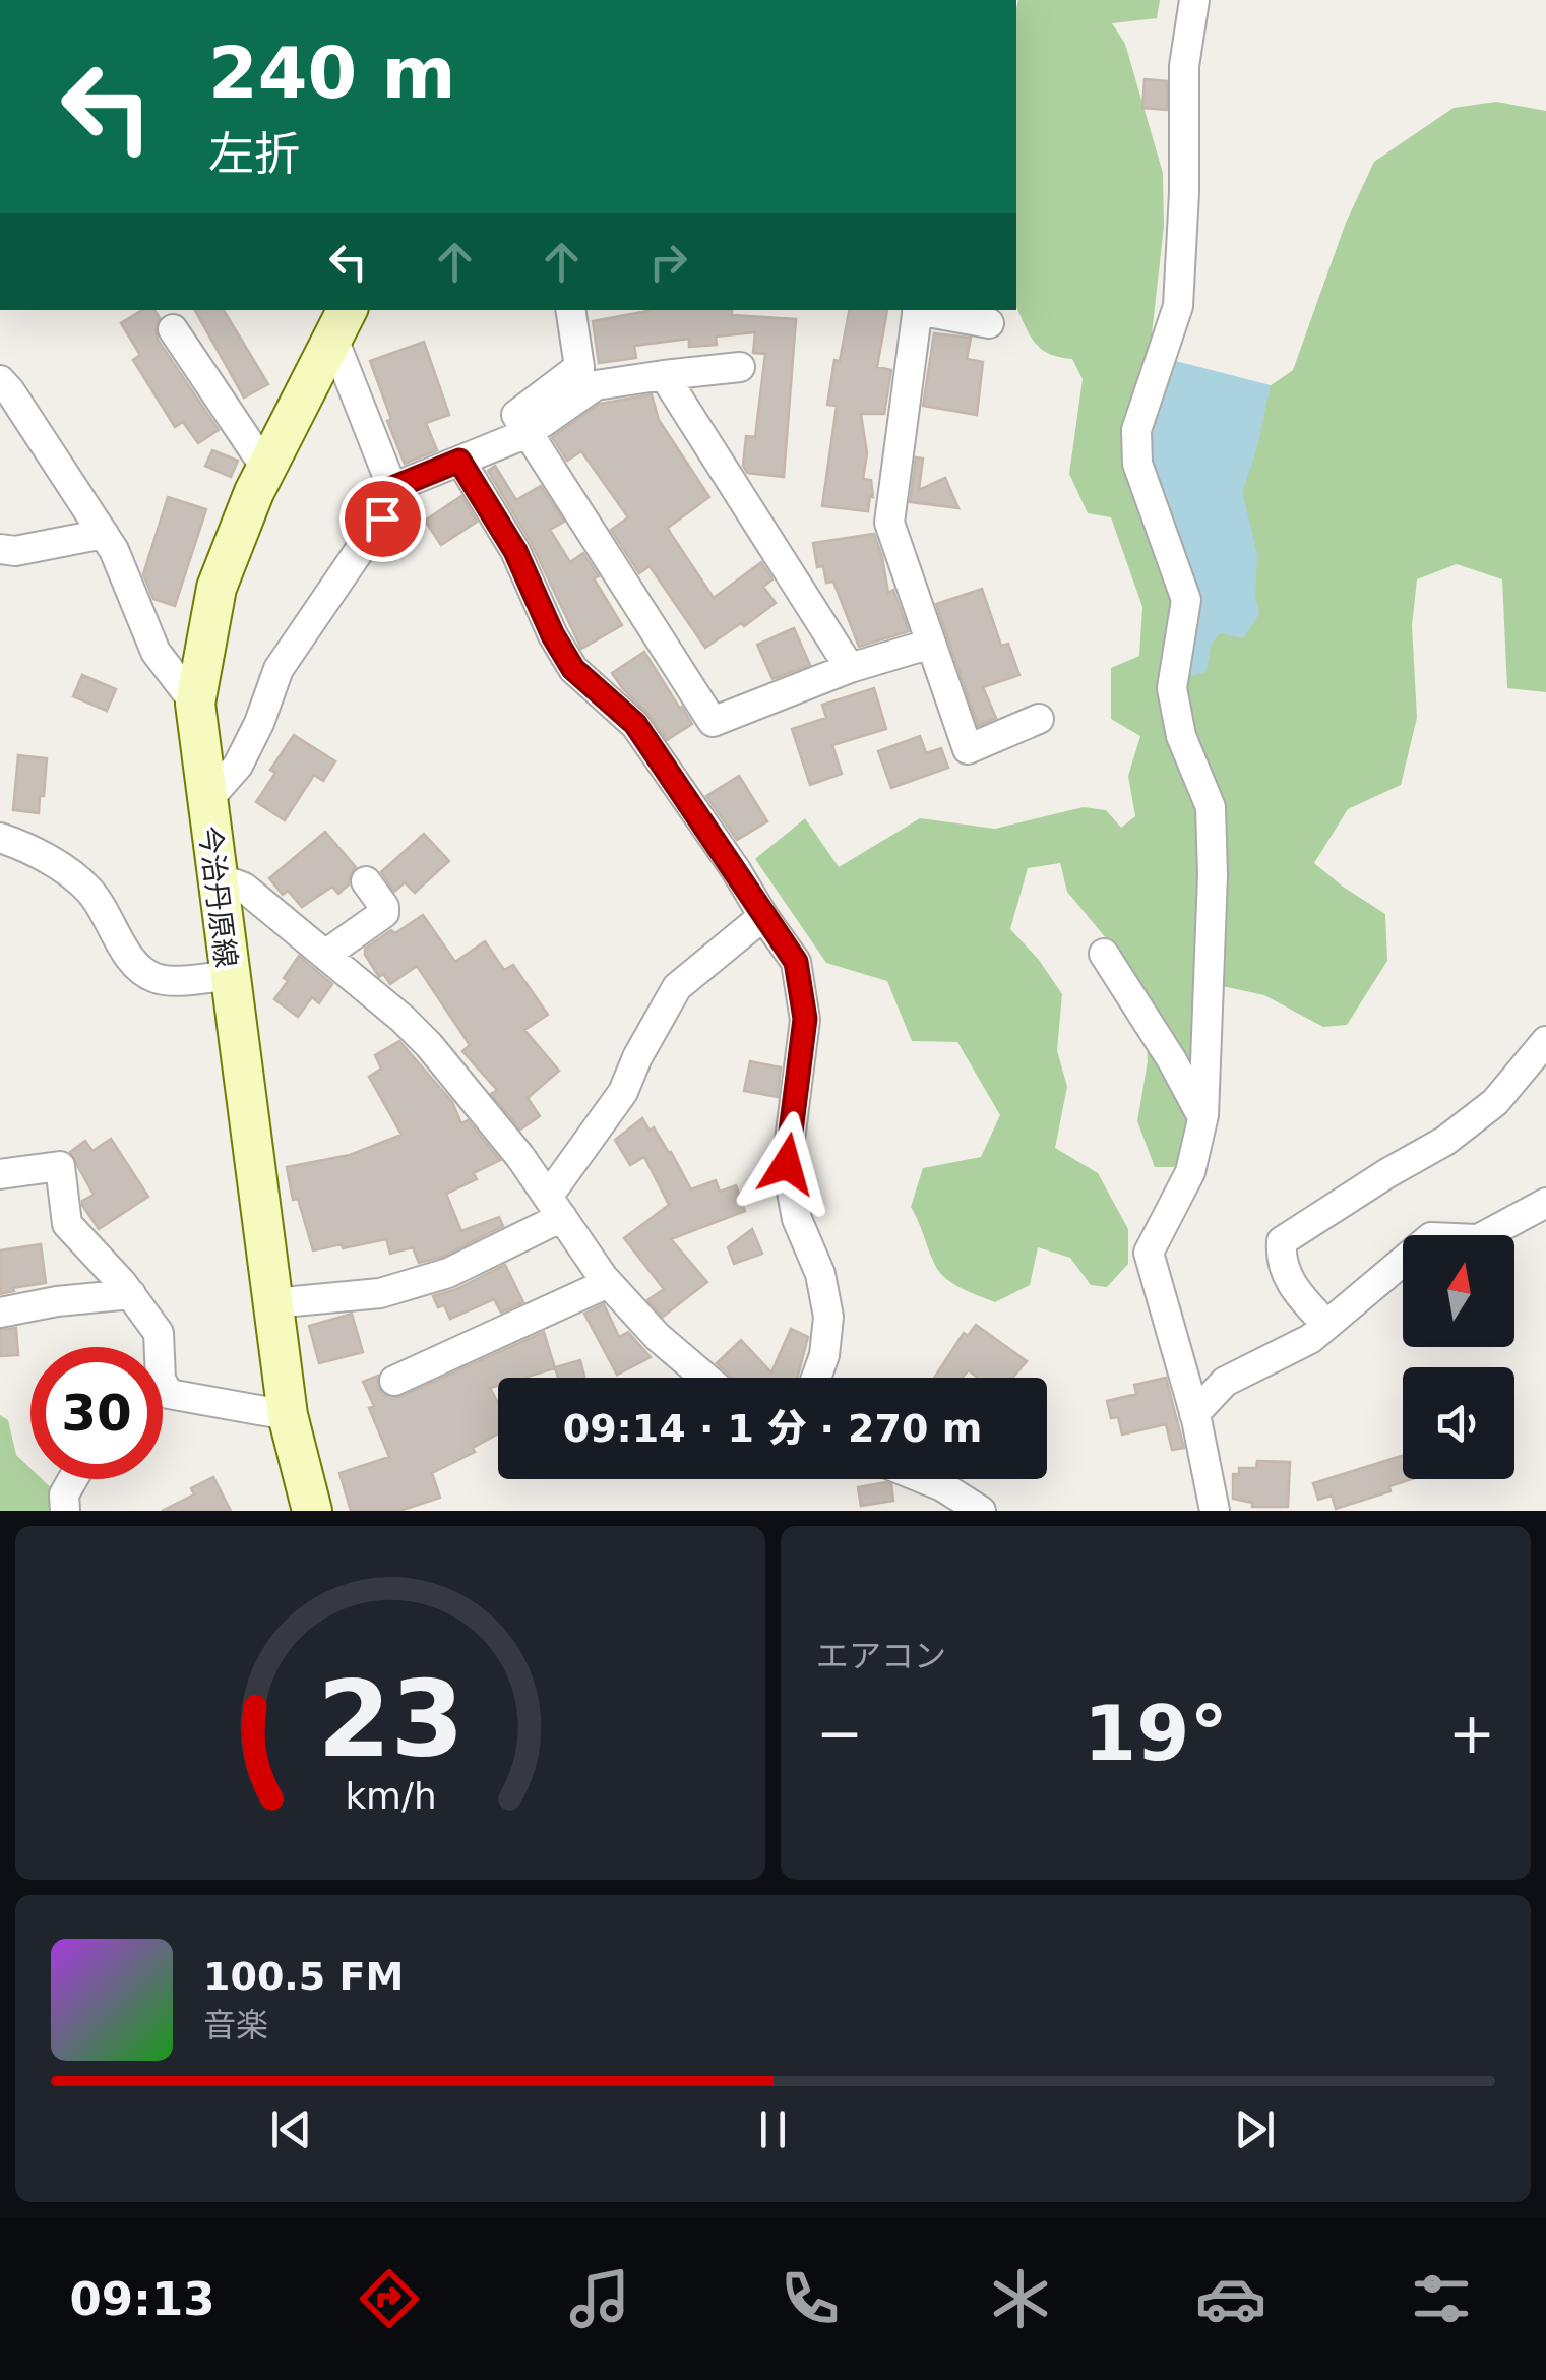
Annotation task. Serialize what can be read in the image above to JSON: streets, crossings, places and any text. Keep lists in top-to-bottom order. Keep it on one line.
{"streets":{"main road":["今治丹原線"]},"north":"top","page":{"turn":["240 m","左折"],"limit":"30","trip":"09:14 · 1 分 · 270 m","tile":"エアコン","heat":["−","19°","+"],"song":["100.5 FM","音楽"],"tabs":"09:13","gauge":["23","km/h"]}}
